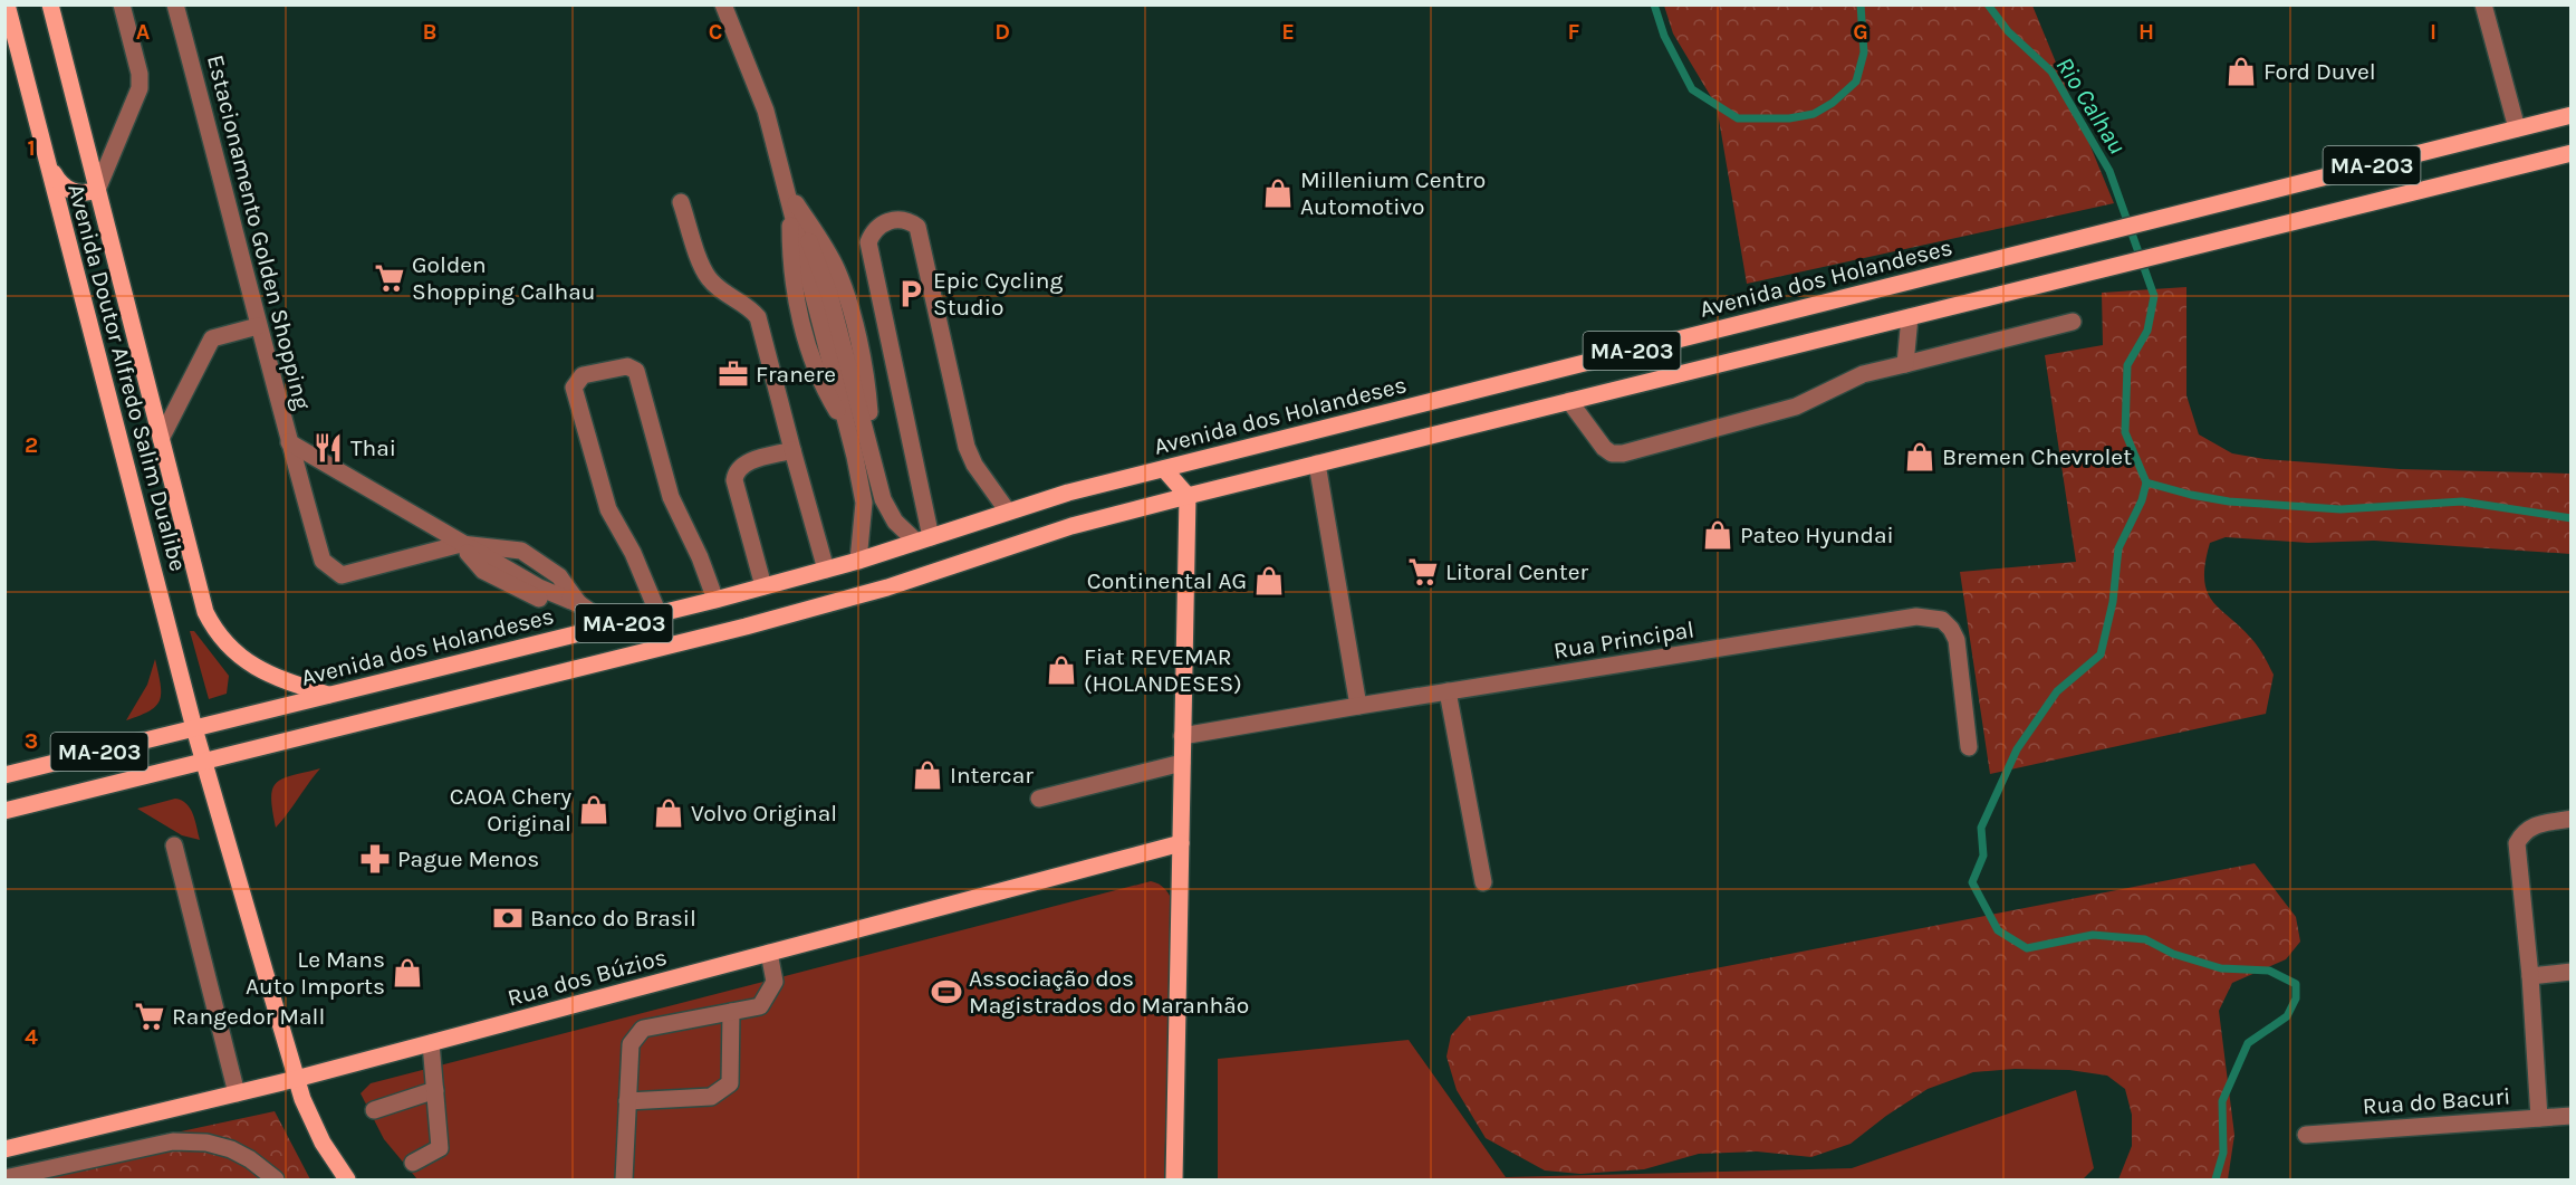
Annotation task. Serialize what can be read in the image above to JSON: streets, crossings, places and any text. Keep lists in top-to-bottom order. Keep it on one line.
{"streets":{"main road":["MA-203","Avenida dos Holandeses","Avenida Doutor Alfredo Salim Dualibe","Rua dos Búzios"],"street":["Estacionamento Golden Shopping","Rua Principal","Rua do Bacuri"]},"crossings":[["MA-203","Avenida Doutor Alfredo Salim Dualibe"],["Avenida dos Holandeses","Avenida Doutor Alfredo Salim Dualibe"],["Avenida Doutor Alfredo Salim Dualibe","Rua dos Búzios"]],"water":["Rio Calhau"],"places":{"shop":["Ford Duvel","Millenium Centro Automotivo","Bremen Chevrolet","Pateo Hyundai","Continental AG","Fiat REVEMAR (HOLANDESES)","Intercar","CAOA Chery Original","Volvo Original","Le Mans Auto Imports"],"supermarket":["Golden Shopping Calhau","Litoral Center","Rangedor Mall"],"parking":["Epic Cycling Studio"],"office":["Franere"],"restaurant":["Thai"],"pharmacy":["Pague Menos"],"bank":["Banco do Brasil"],"sports":["Associação dos Magistrados do Maranhão"]},"grid":{"columns":["A","B","C","D","E","F","G","H","I"],"rows":["1","2","3","4"]}}
